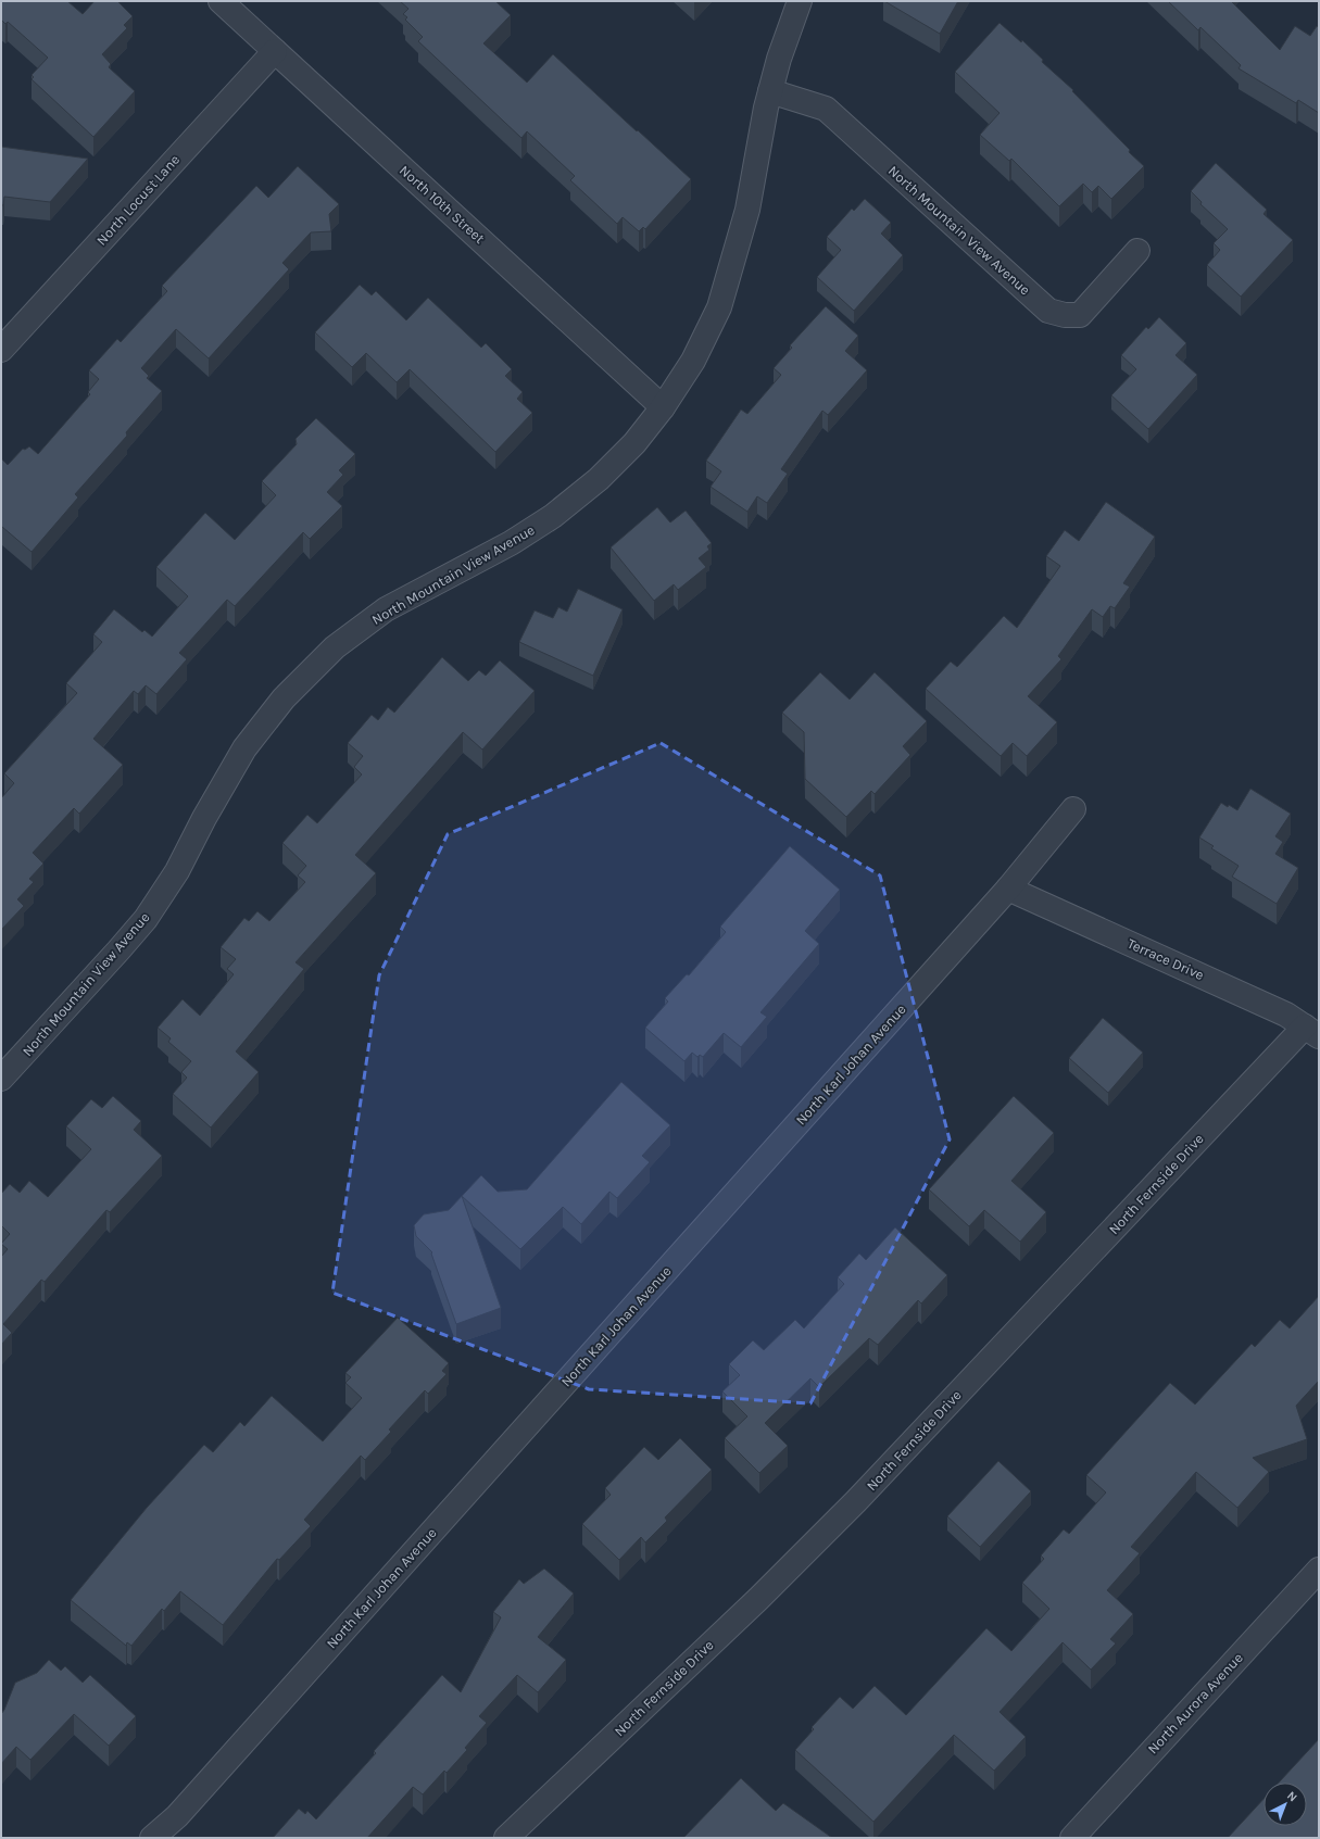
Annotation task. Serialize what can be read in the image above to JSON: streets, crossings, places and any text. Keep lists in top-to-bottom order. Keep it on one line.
{"streets":{"street":["North Locust Lane","North 10th Street","North Mountain View Avenue","Terrace Drive","North Karl Johan Avenue","North Fernside Drive","North Aurora Avenue"]},"crossings":[["North Locust Lane","North 10th Street"],["North 10th Street","North Mountain View Avenue"],["Terrace Drive","North Karl Johan Avenue"],["Terrace Drive","North Fernside Drive"]],"north":"top right"}
